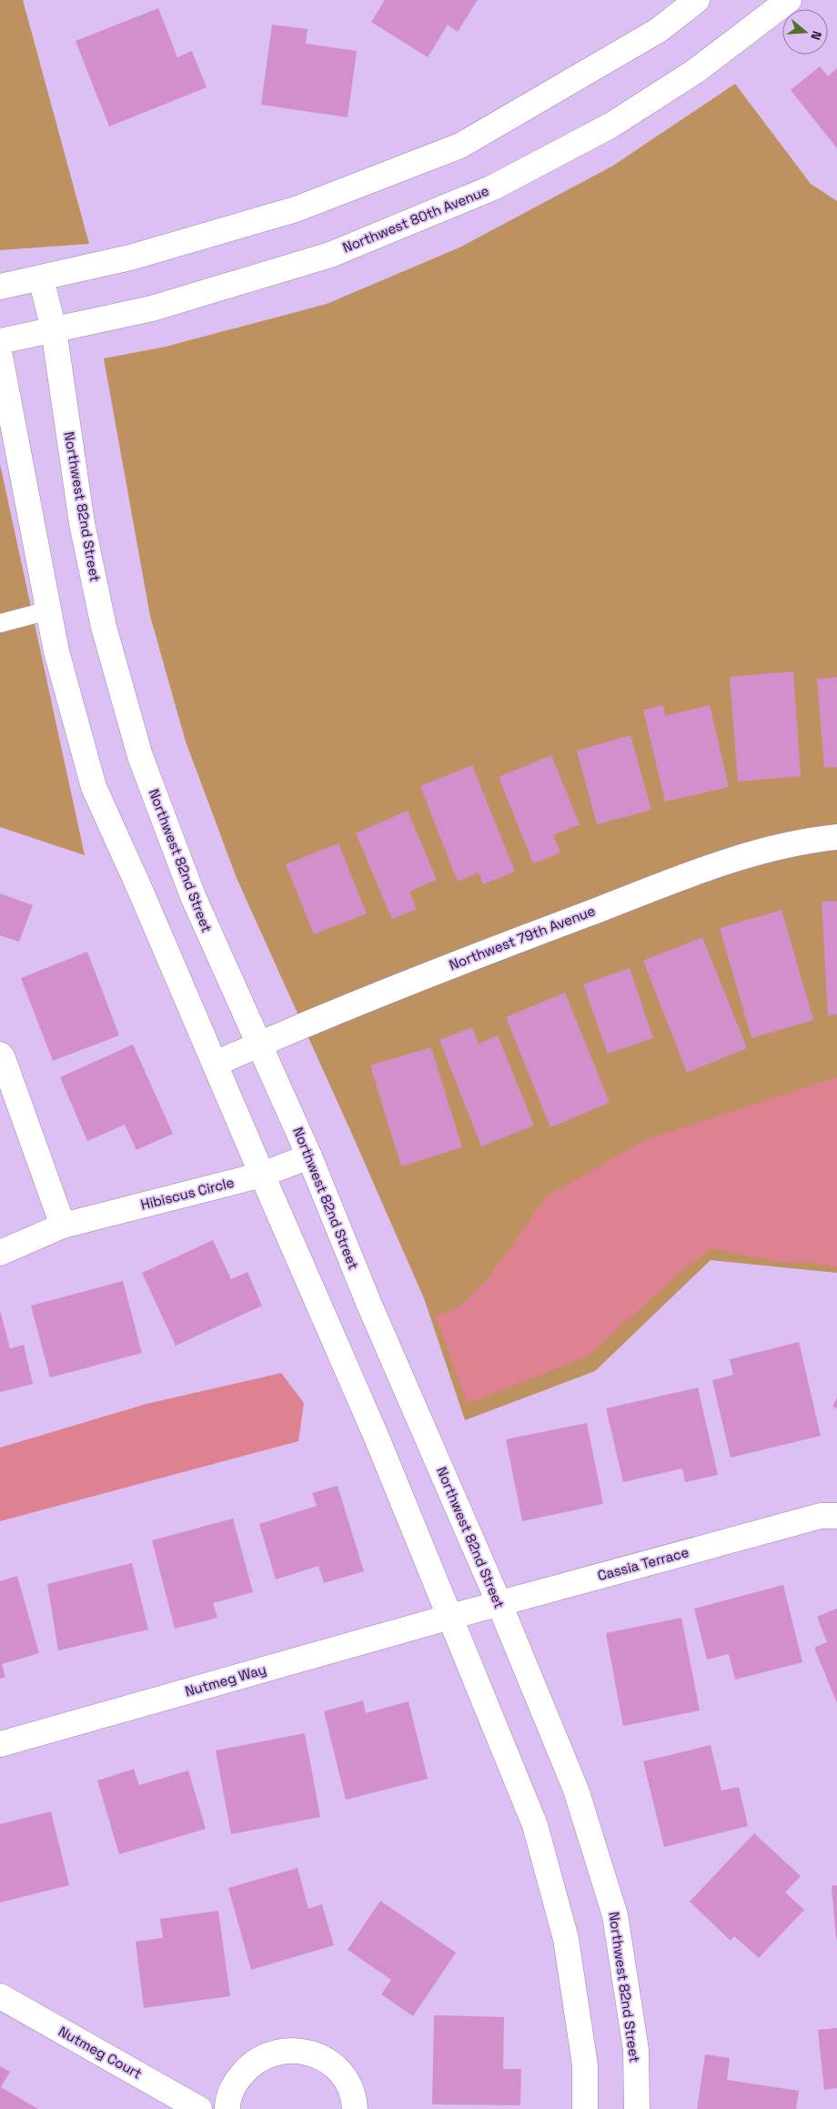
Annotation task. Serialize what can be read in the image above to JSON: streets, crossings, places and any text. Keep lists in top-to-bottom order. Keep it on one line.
{"streets":{"street":["Northwest 80th Avenue","Northwest 82nd Street","Northwest 79th Avenue","Hibiscus Circle","Cassia Terrace","Nutmeg Way","Nutmeg Court"]},"crossings":[["Northwest 80th Avenue","Northwest 82nd Street"],["Northwest 82nd Street","Northwest 79th Avenue"],["Northwest 82nd Street","Hibiscus Circle"],["Northwest 82nd Street","Cassia Terrace"],["Cassia Terrace","Nutmeg Way"]],"north":"right"}
